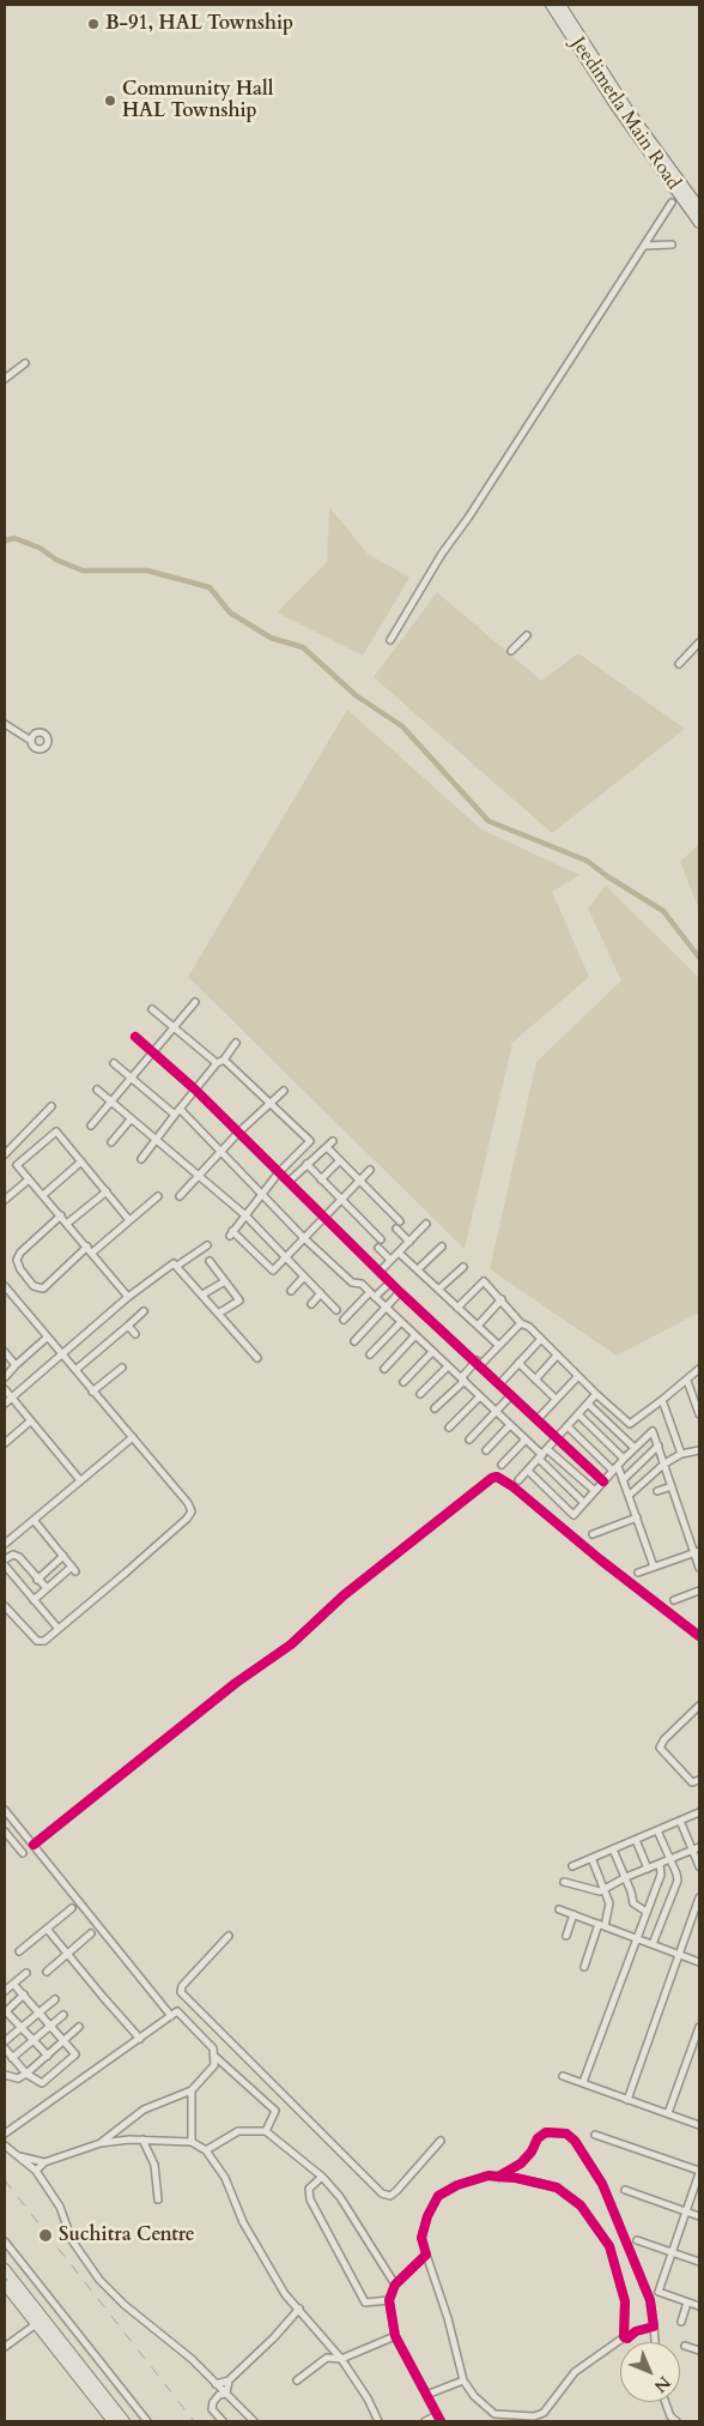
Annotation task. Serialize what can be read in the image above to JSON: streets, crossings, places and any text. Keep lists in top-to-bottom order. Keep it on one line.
{"streets":{"main road":["Jeedimetla Main Road"]},"places":["B-91, HAL Township","Community Hall HAL Township","Suchitra Centre"],"north":"bottom right"}
